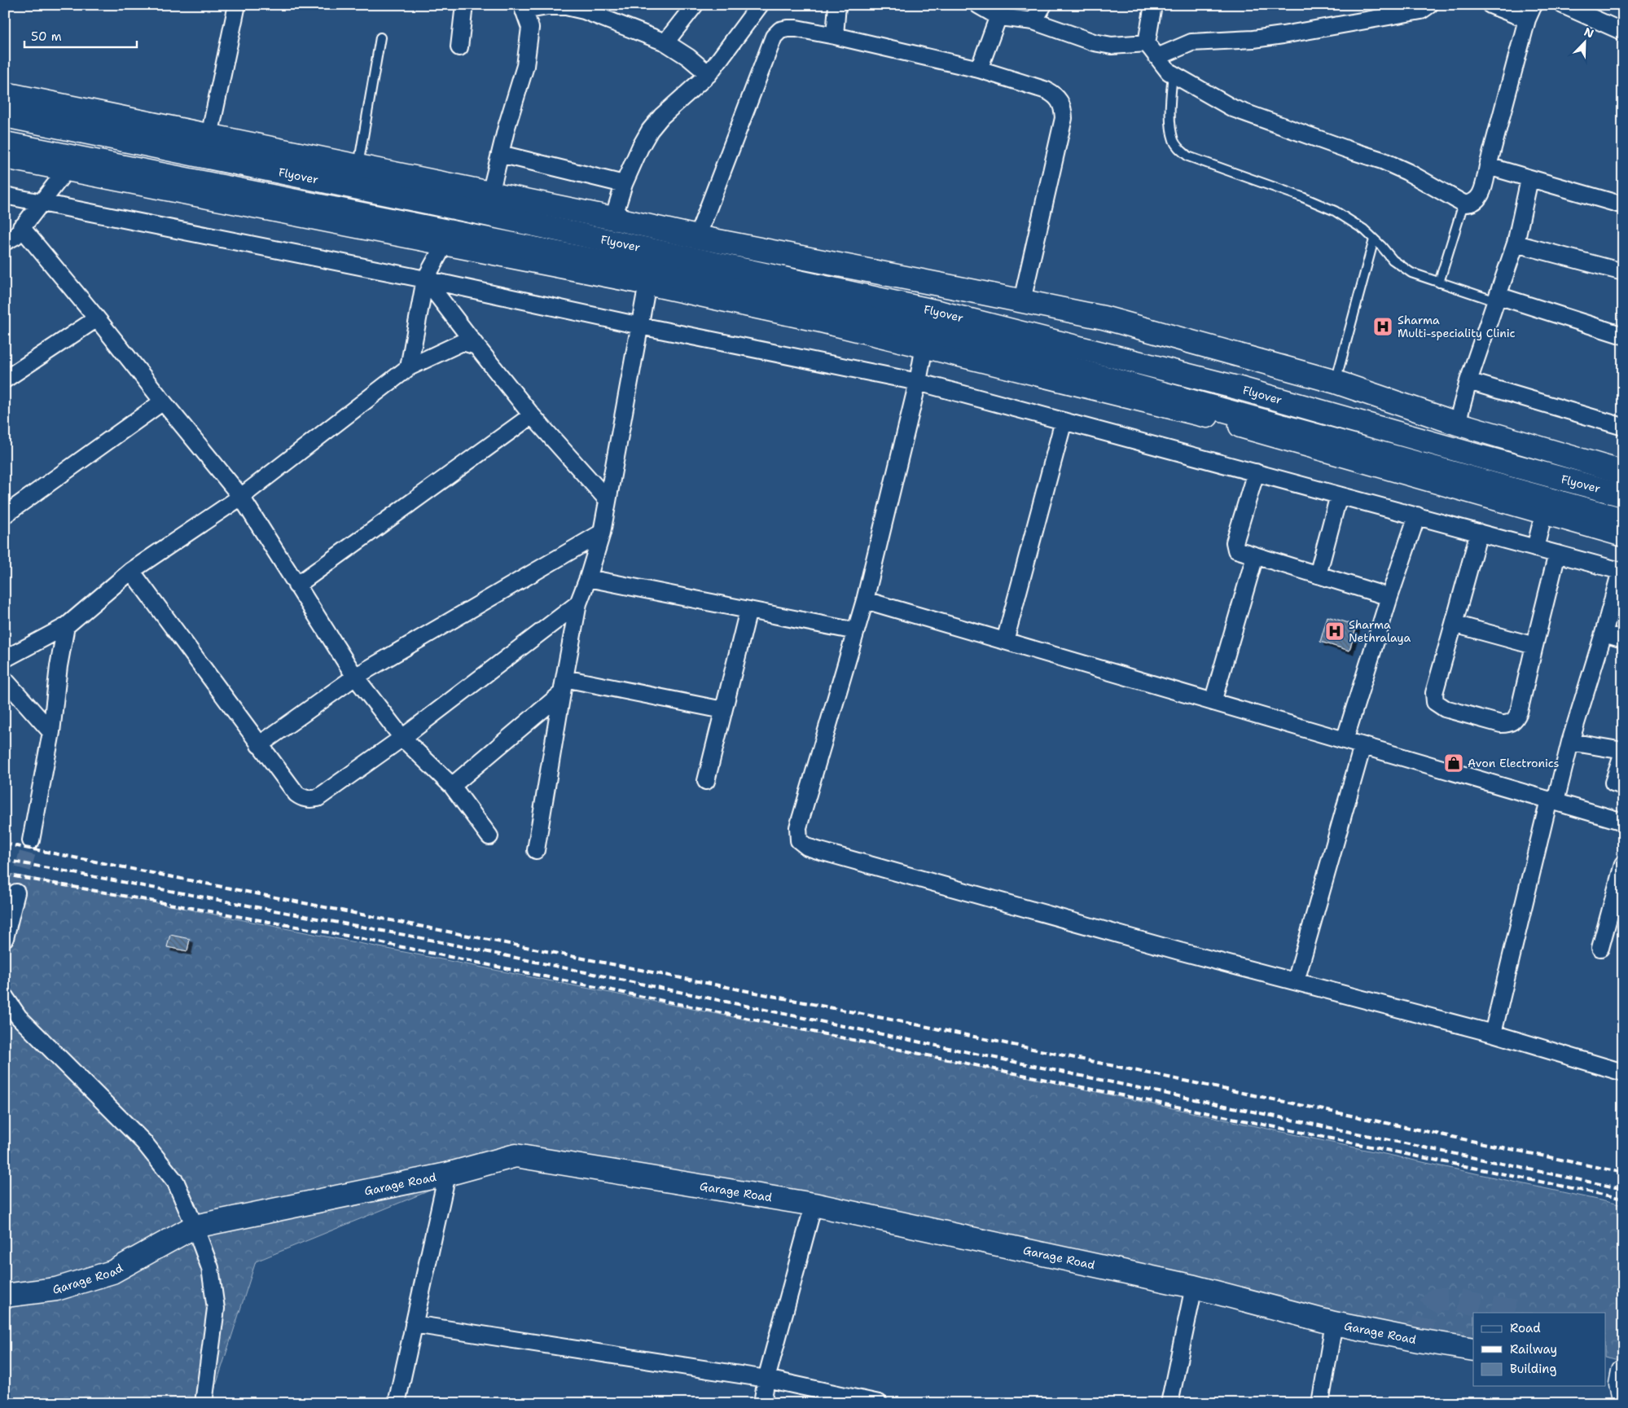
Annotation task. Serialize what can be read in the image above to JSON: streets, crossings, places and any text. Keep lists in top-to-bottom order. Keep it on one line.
{"streets":{"main road":["Flyover","Garage Road"]},"places":{"hospital":["Sharma Multi-speciality Clinic","Sharma Nethralaya"],"shop":["Avon Electronics"]},"legend":["Road","Railway","Building"],"scale_bar":"50 m","north":"top right"}
